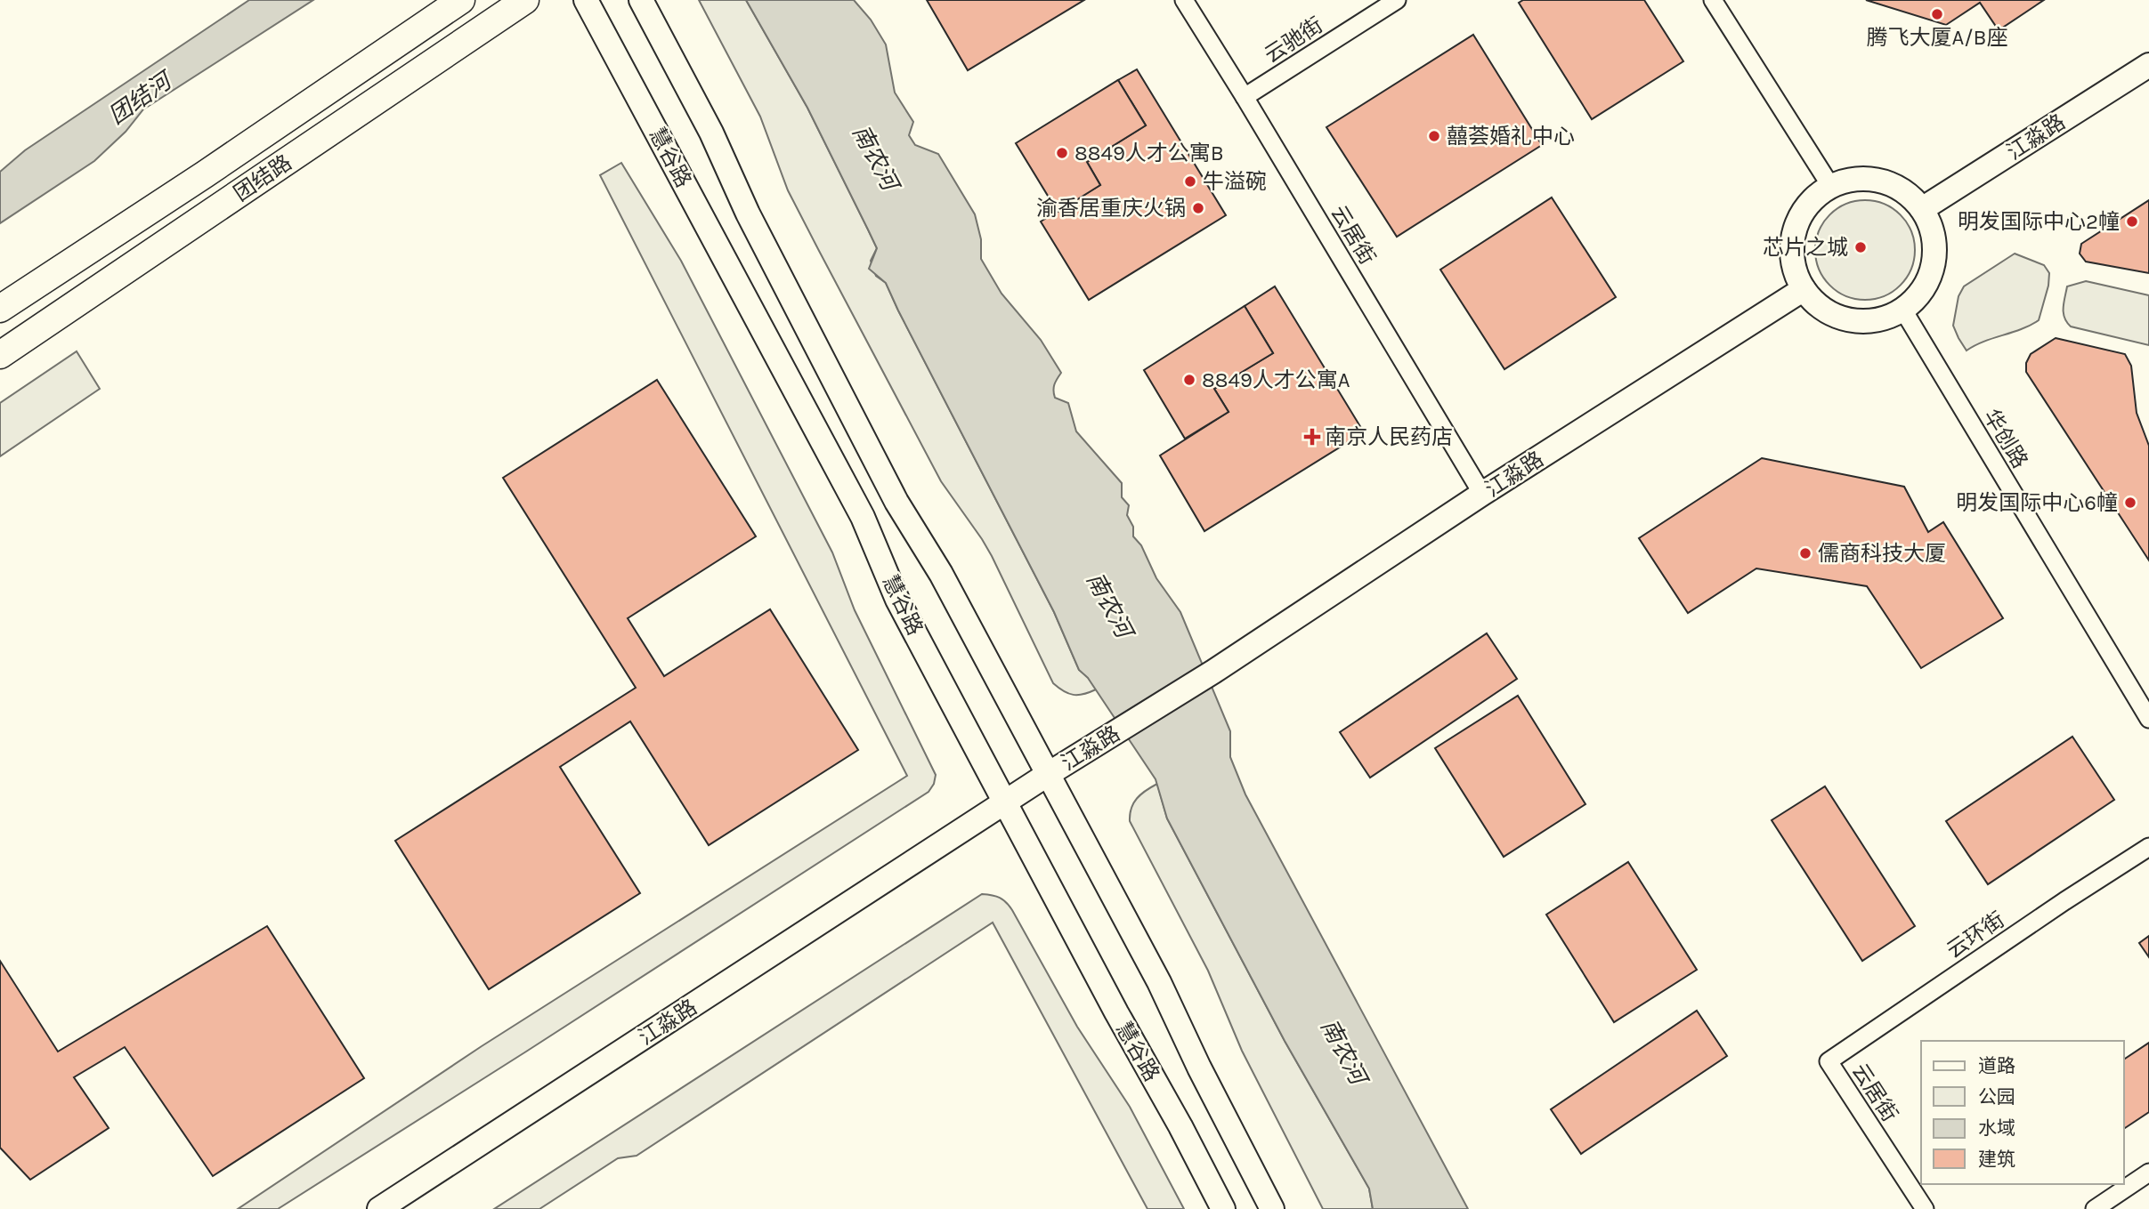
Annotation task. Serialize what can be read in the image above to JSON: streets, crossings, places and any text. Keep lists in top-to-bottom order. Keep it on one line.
{"streets":{"main road":["江淼路","慧谷路","团结路"],"street":["云驰街","云居街","华创路","云环街"]},"crossings":[["云驰街","云居街"],["江淼路","慧谷路"],["江淼路","云居街"],["江淼路","华创路"],["云居街","云环街"]],"water":["团结河","南农河"],"places":{"other":["腾飞大厦A/B座","囍荟婚礼中心","8849人才公寓B","牛溢碗","渝香居重庆火锅","明发国际中心2幢","芯片之城","8849人才公寓A","明发国际中心6幢","儒商科技大厦"],"health":["南京人民药店"]},"legend":["道路","公园","水域","建筑"]}
